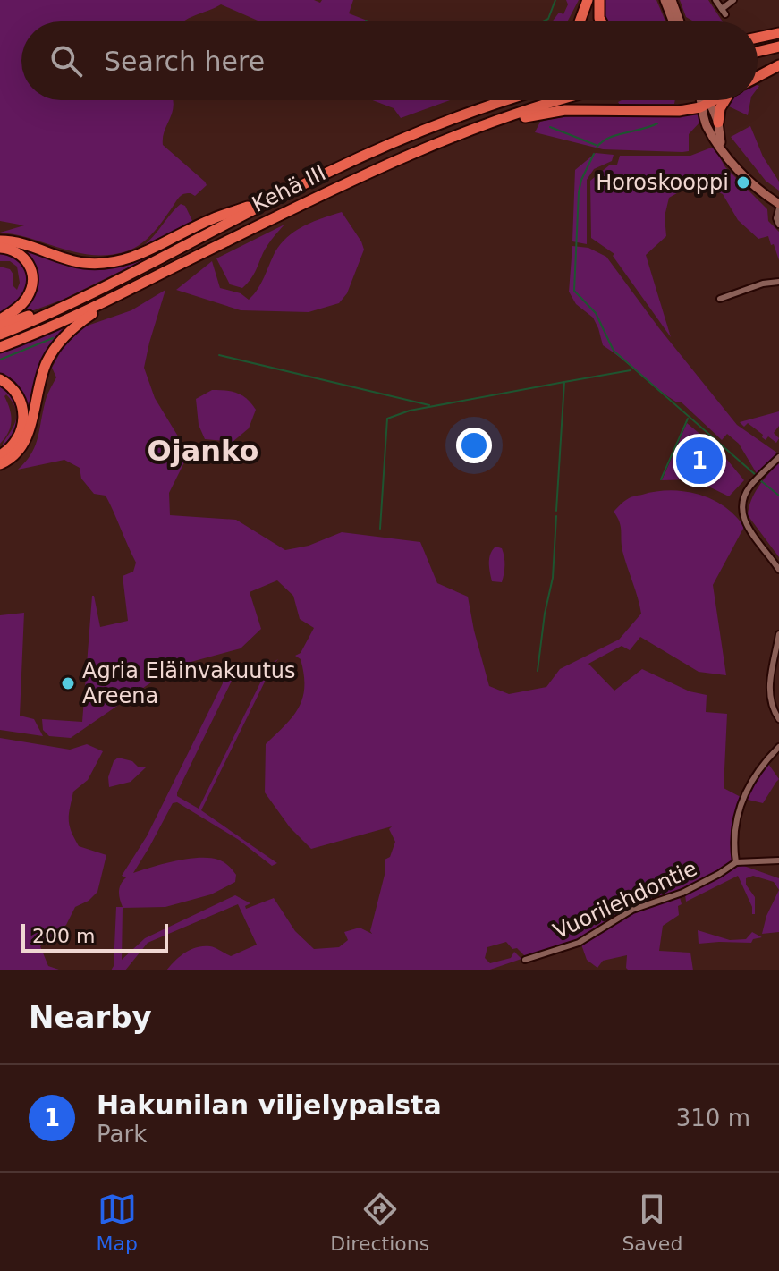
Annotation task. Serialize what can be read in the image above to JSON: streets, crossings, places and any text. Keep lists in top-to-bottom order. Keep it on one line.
{"streets":{"highway":["Kehä III"],"street":["Vuorilehdontie"]},"districts":["Ojanko"],"places":["Horoskooppi","Agria Eläinvakuutus Areena"],"scale_bar":"200 m","page":{"search":"Search here","pins":"1","scale":"200 m","heading":"Nearby","list":[{"mark":"1","name":"Hakunilan viljelypalsta","note":"Park","value":"310 m"}],"nav":["Map","Directions","Saved"]}}
